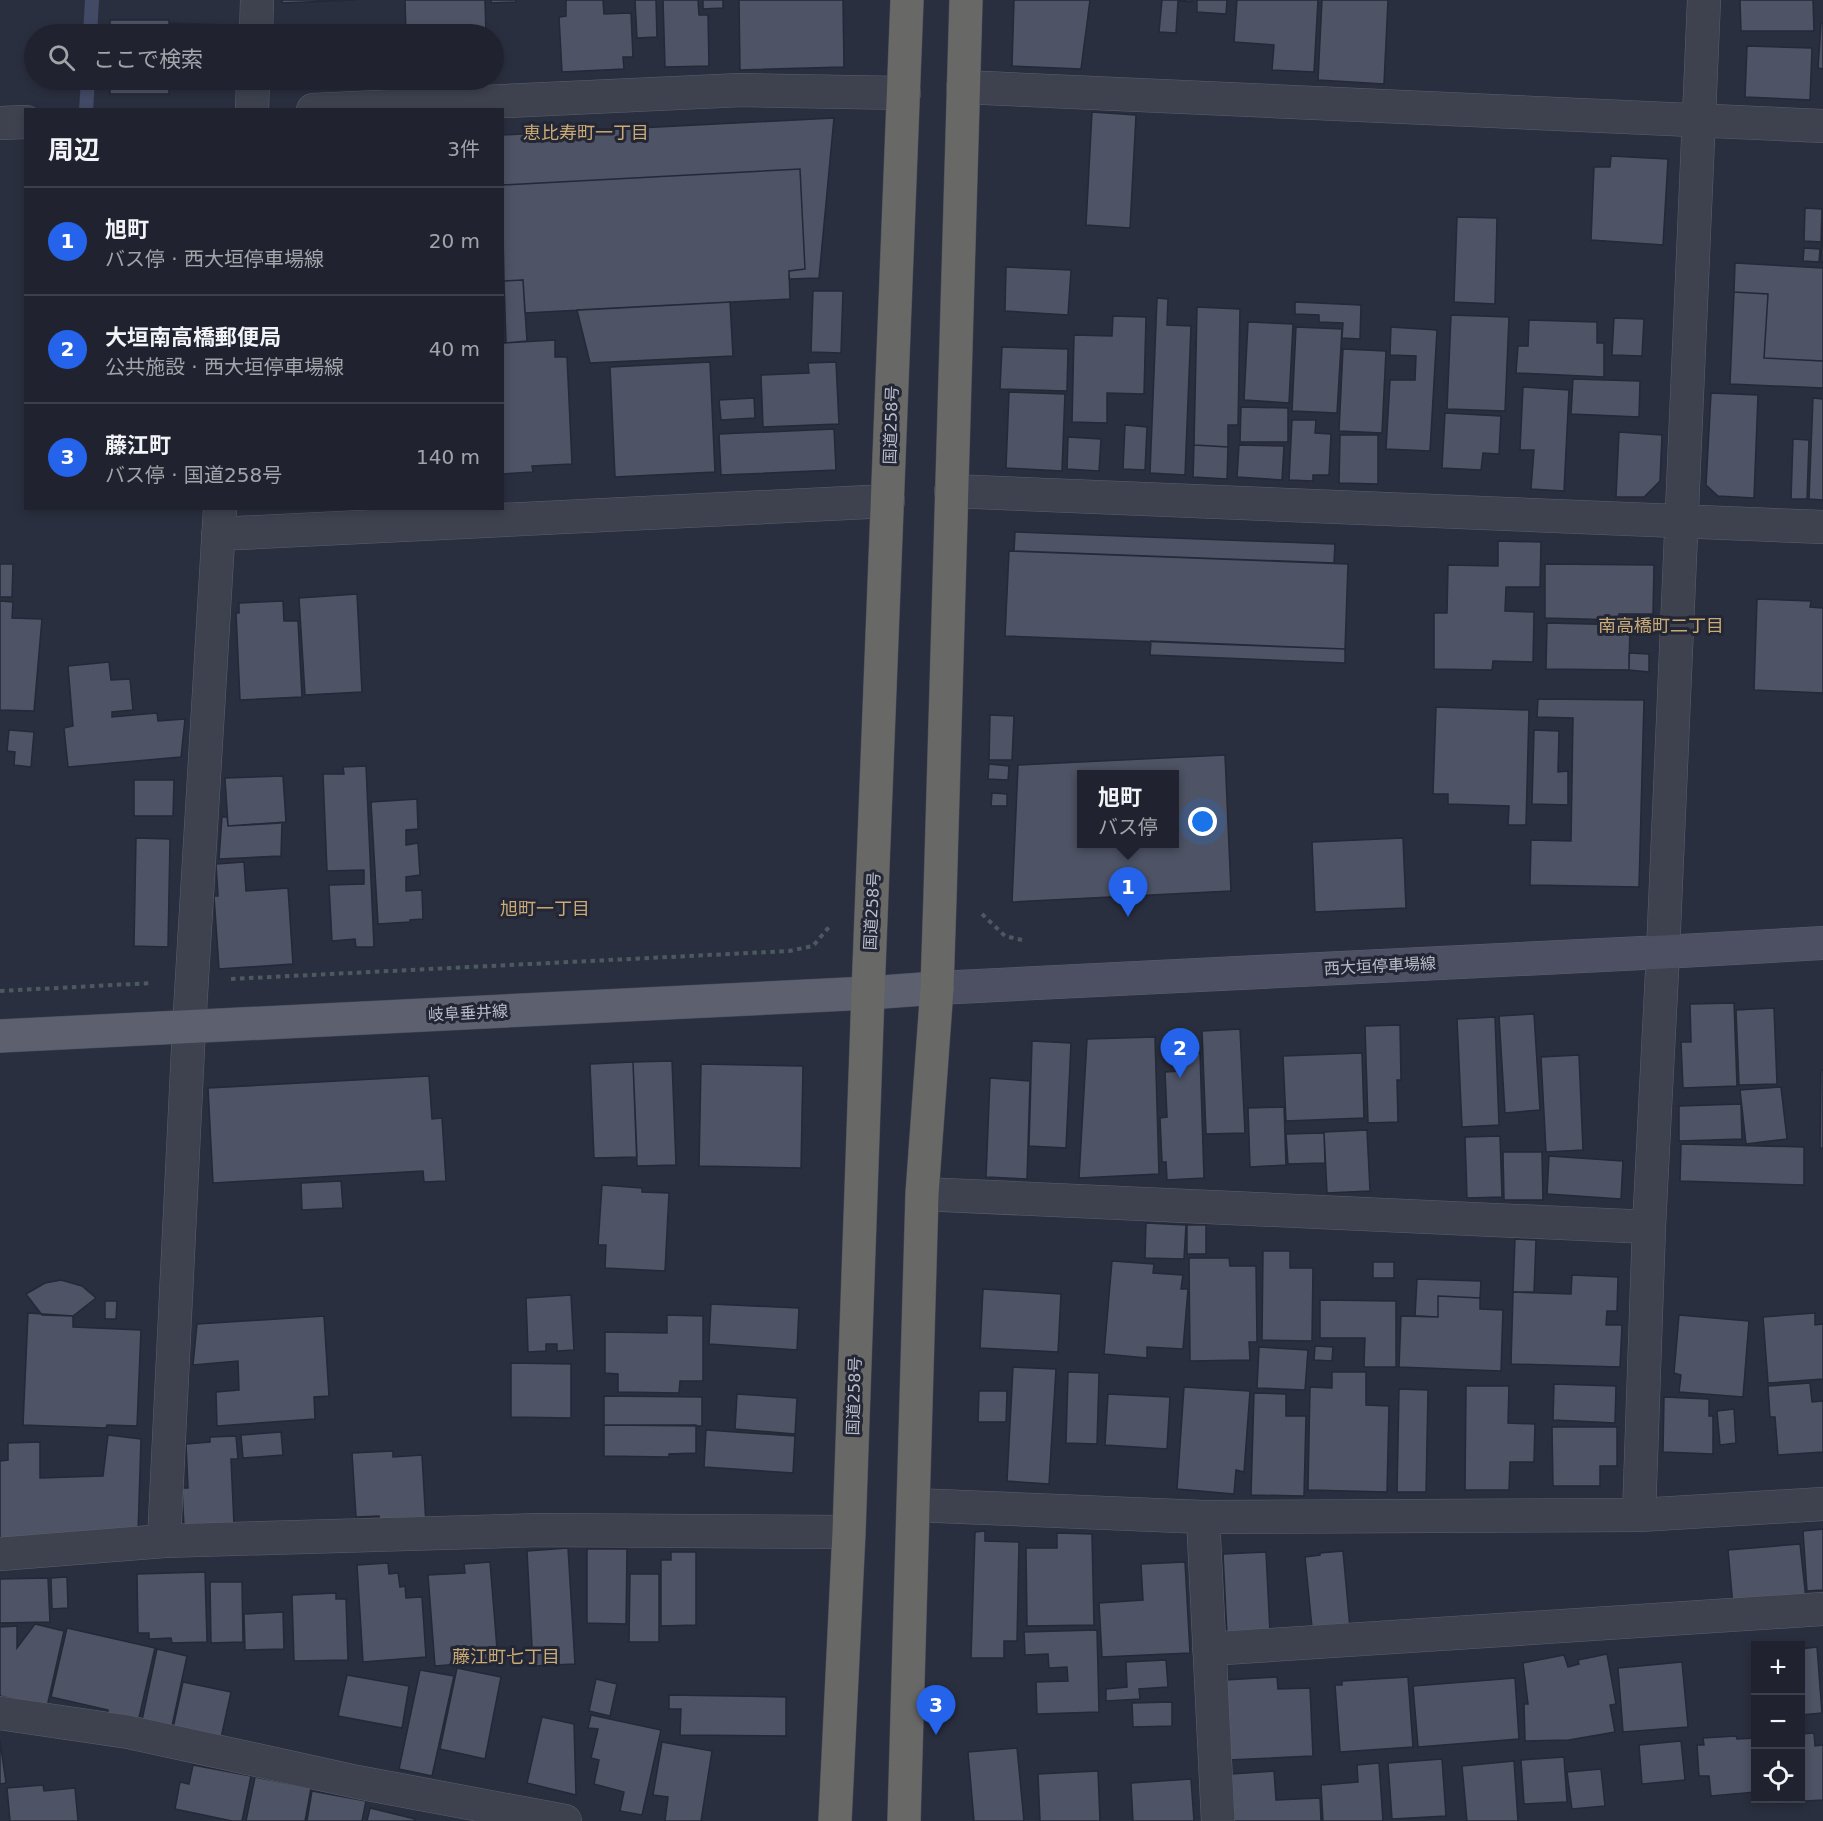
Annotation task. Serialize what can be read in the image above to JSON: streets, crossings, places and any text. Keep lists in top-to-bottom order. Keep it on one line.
{"streets":{"highway":["国道258号"],"main road":["西大垣停車場線","岐阜垂井線"]},"crossings":[["国道258号","岐阜垂井線"],["西大垣停車場線","岐阜垂井線"]],"districts":["恵比寿町一丁目","南高橋町二丁目","旭町一丁目","藤江町七丁目"],"page":{"search":"ここで検索","heading":["周辺","3件"],"list":[{"mark":"1","name":"旭町","note":"バス停 · 西大垣停車場線","value":"20 m"},{"mark":"2","name":"大垣南高橋郵便局","note":"公共施設 · 西大垣停車場線","value":"40 m"},{"mark":"3","name":"藤江町","note":"バス停 · 国道258号","value":"140 m"}],"popup":["旭町","バス停"],"pins":["1","2","3"],"map_buttons":["+","−"]}}
